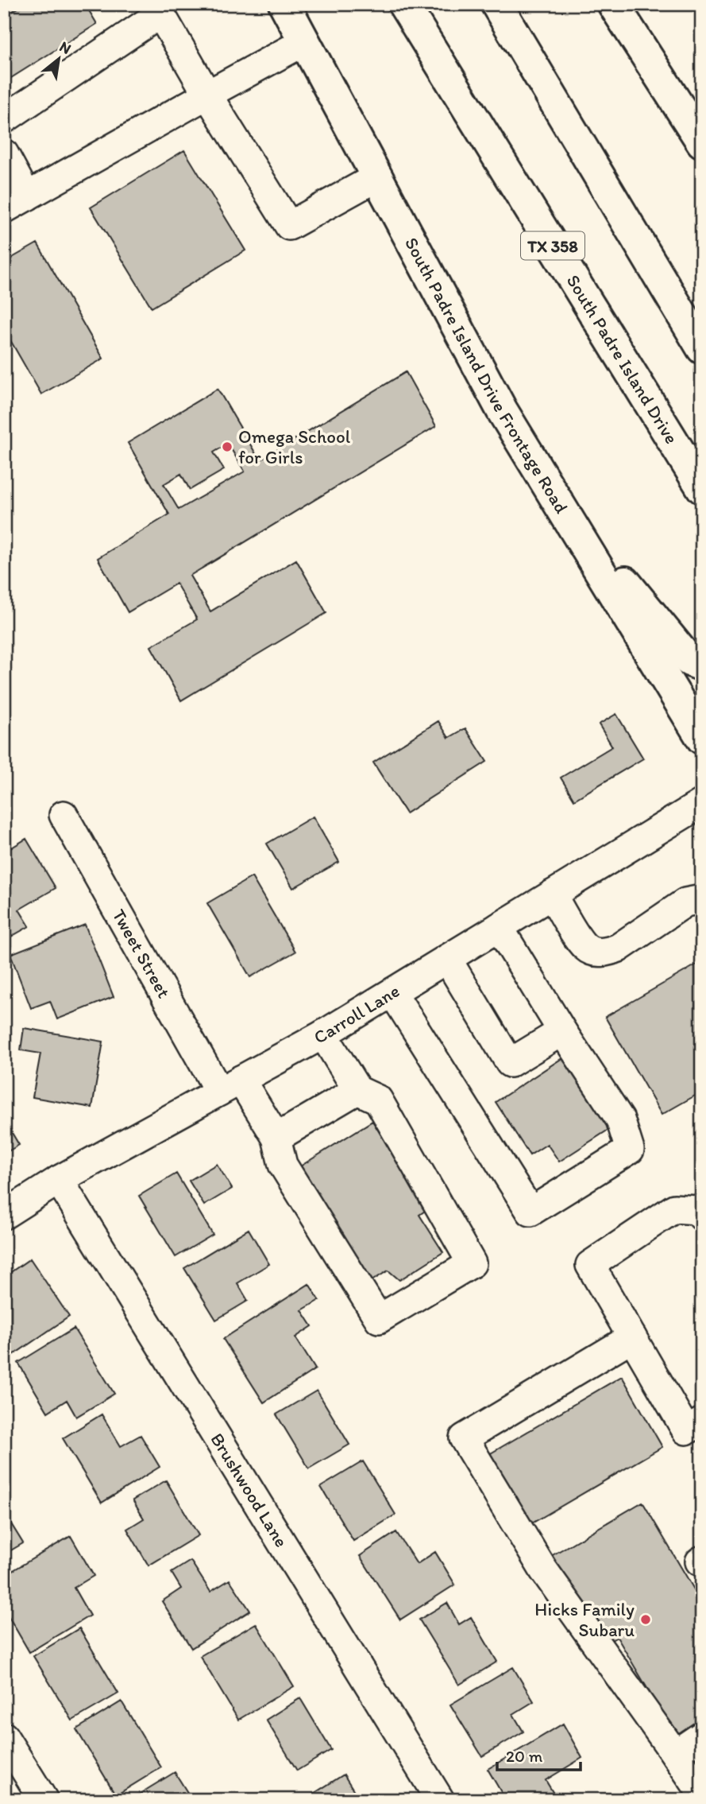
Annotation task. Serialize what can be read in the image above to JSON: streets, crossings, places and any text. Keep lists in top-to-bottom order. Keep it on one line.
{"streets":{"main road":["TX 358","South Padre Island Drive","South Padre Island Drive Frontage Road"],"street":["Tweet Street","Carroll Lane","Brushwood Lane"]},"crossings":[["Tweet Street","Carroll Lane"],["Carroll Lane","Brushwood Lane"]],"places":["Omega School for Girls","Hicks Family Subaru"],"scale_bar":"20 m","north":"top right"}
